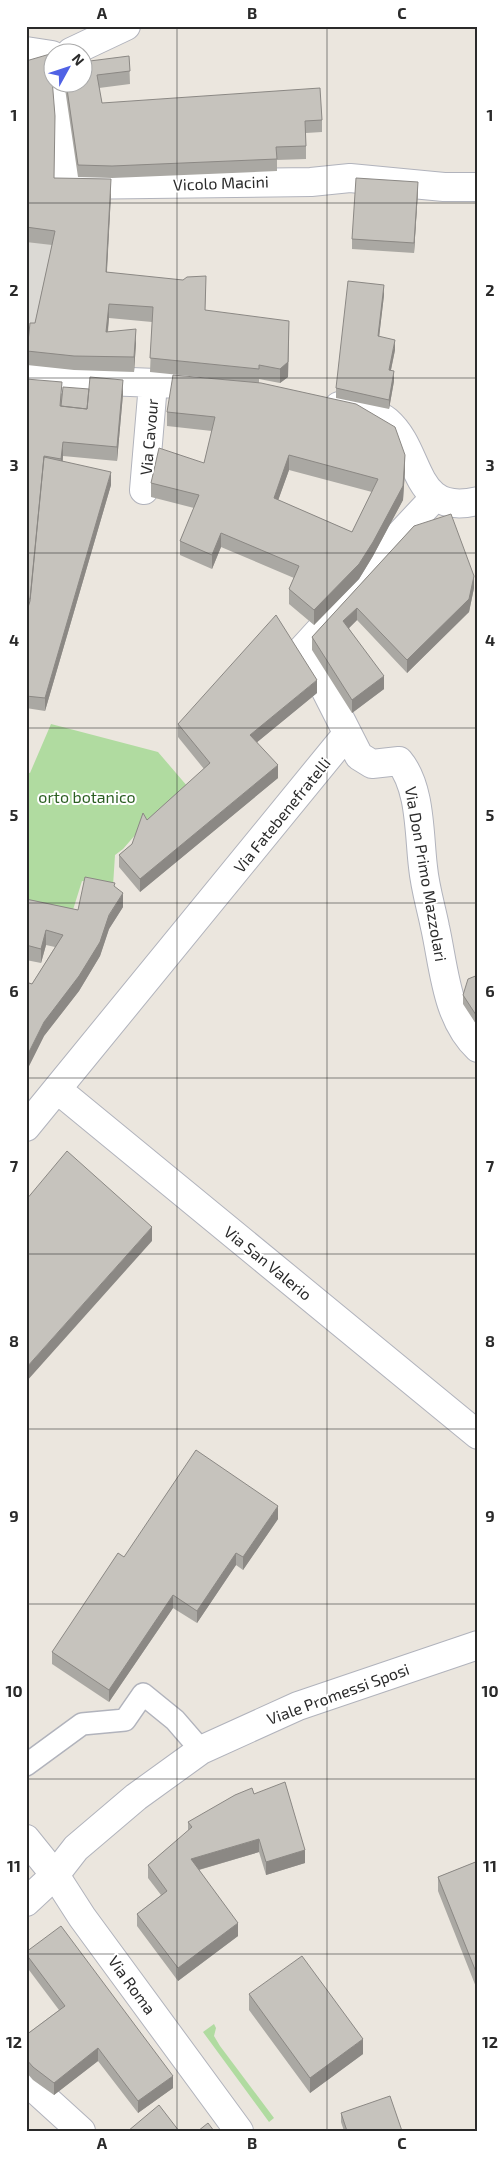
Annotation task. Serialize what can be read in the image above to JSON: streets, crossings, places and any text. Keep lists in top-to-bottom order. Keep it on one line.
{"streets":{"street":["Vicolo Macini","Via Cavour","Via Fatebenefratelli","Via Don Primo Mazzolari","Via San Valerio","Viale Promessi Sposi","Via Roma"]},"crossings":[["Via Fatebenefratelli","Via Don Primo Mazzolari"],["Via Fatebenefratelli","Via San Valerio"],["Viale Promessi Sposi","Via Roma"]],"parks":["orto botanico"],"north":"top right","grid":{"columns":["A","B","C"],"rows":["1","2","3","4","5","6","7","8","9","10","11","12"]}}
